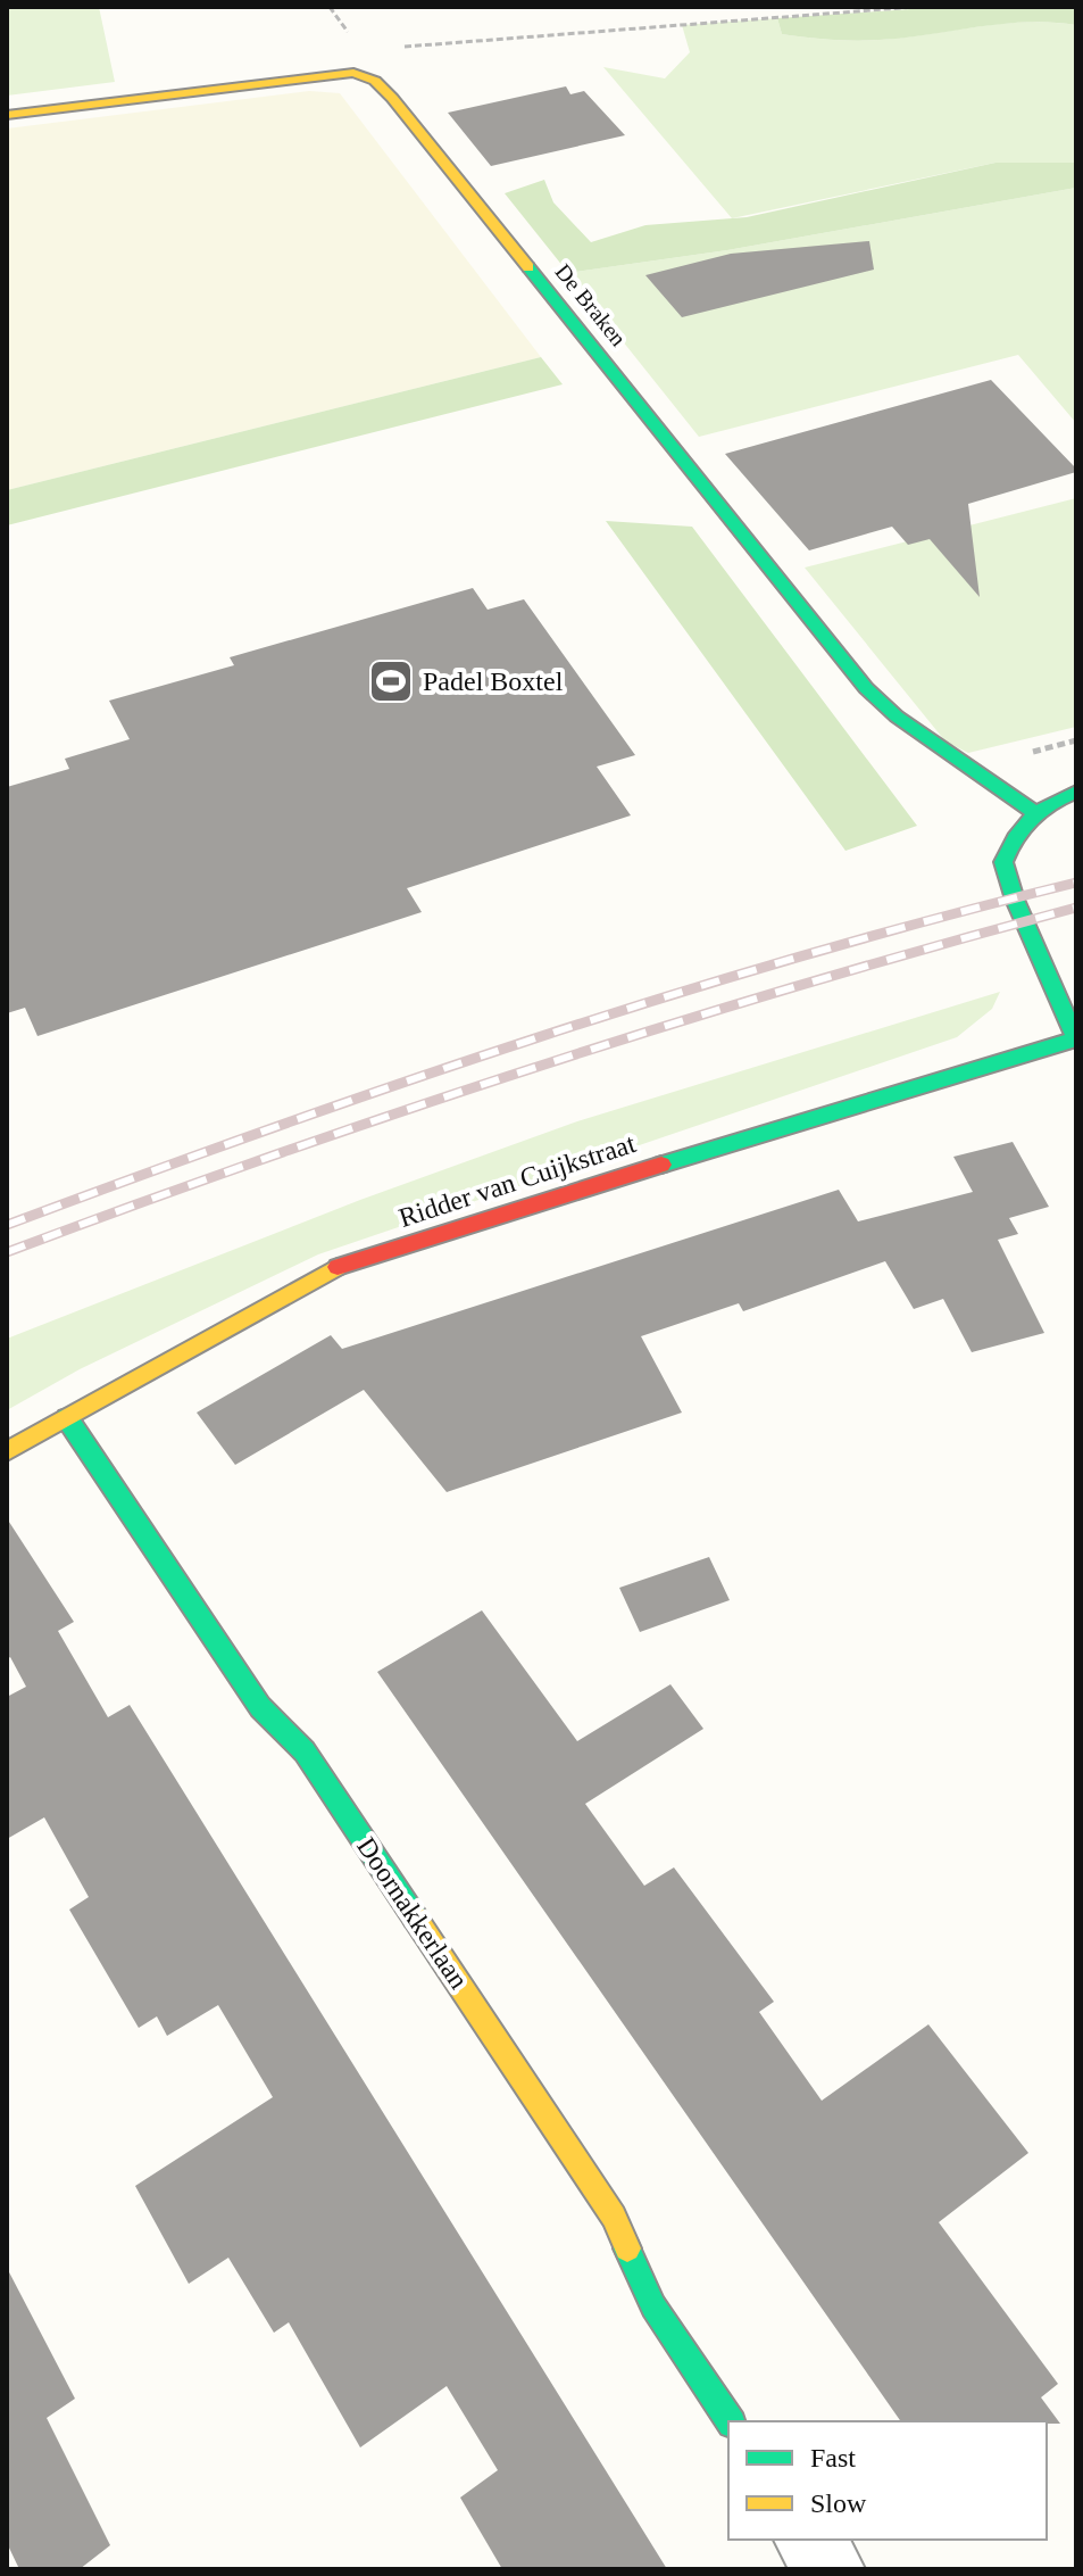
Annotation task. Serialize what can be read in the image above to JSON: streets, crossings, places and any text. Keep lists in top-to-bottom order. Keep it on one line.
{"streets":{"street":["De Braken","Ridder van Cuijkstraat","Doornakkerlaan"]},"crossings":[["Ridder van Cuijkstraat","Doornakkerlaan"]],"places":{"sports":["Padel Boxtel"]},"legend":["Fast","Slow"]}
